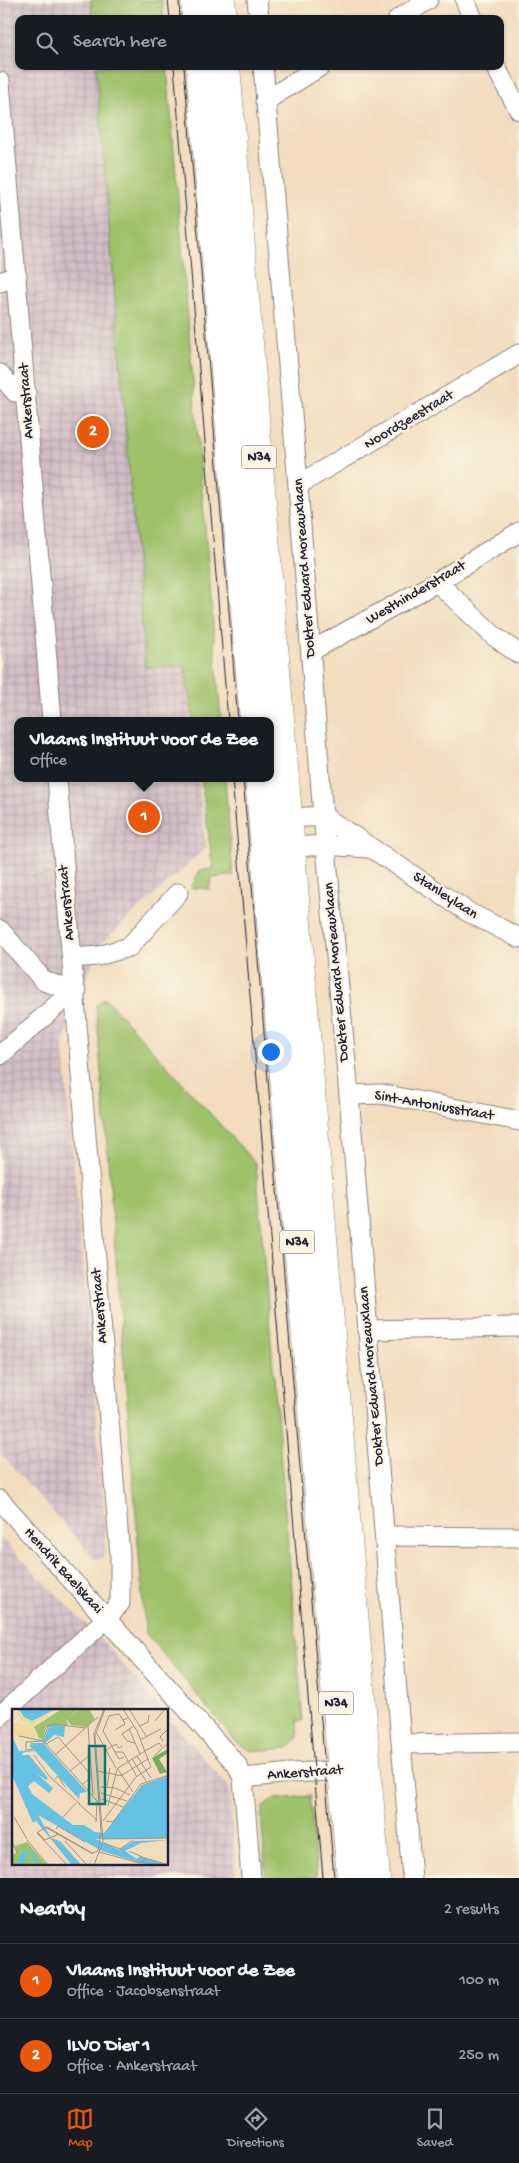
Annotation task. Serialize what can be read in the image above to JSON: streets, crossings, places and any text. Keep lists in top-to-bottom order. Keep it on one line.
{"streets":{"main road":["N34"],"street":["Ankerstraat","Noordzeestraat","Dokter Eduard Moreauxlaan","Westhinderstraat","Stanleylaan","Sint-Antoniusstraat","Hendrik Baelskaai"]},"crossings":[["Ankerstraat","N34"],["Ankerstraat","Hendrik Baelskaai"],["Noordzeestraat","Dokter Eduard Moreauxlaan"],["N34","Stanleylaan"],["Dokter Eduard Moreauxlaan","Westhinderstraat"],["Dokter Eduard Moreauxlaan","Stanleylaan"],["Dokter Eduard Moreauxlaan","Sint-Antoniusstraat"]],"page":{"search":"Search here","pins":["2","1"],"popup":["Vlaams Instituut voor de Zee","Office"],"heading":["Nearby","2 results"],"list":[{"mark":"1","name":"Vlaams Instituut voor de Zee","note":"Office · Jacobsenstraat","value":"100 m"},{"mark":"2","name":"ILVO Dier 1","note":"Office · Ankerstraat","value":"250 m"}],"nav":["Map","Directions","Saved"]}}
